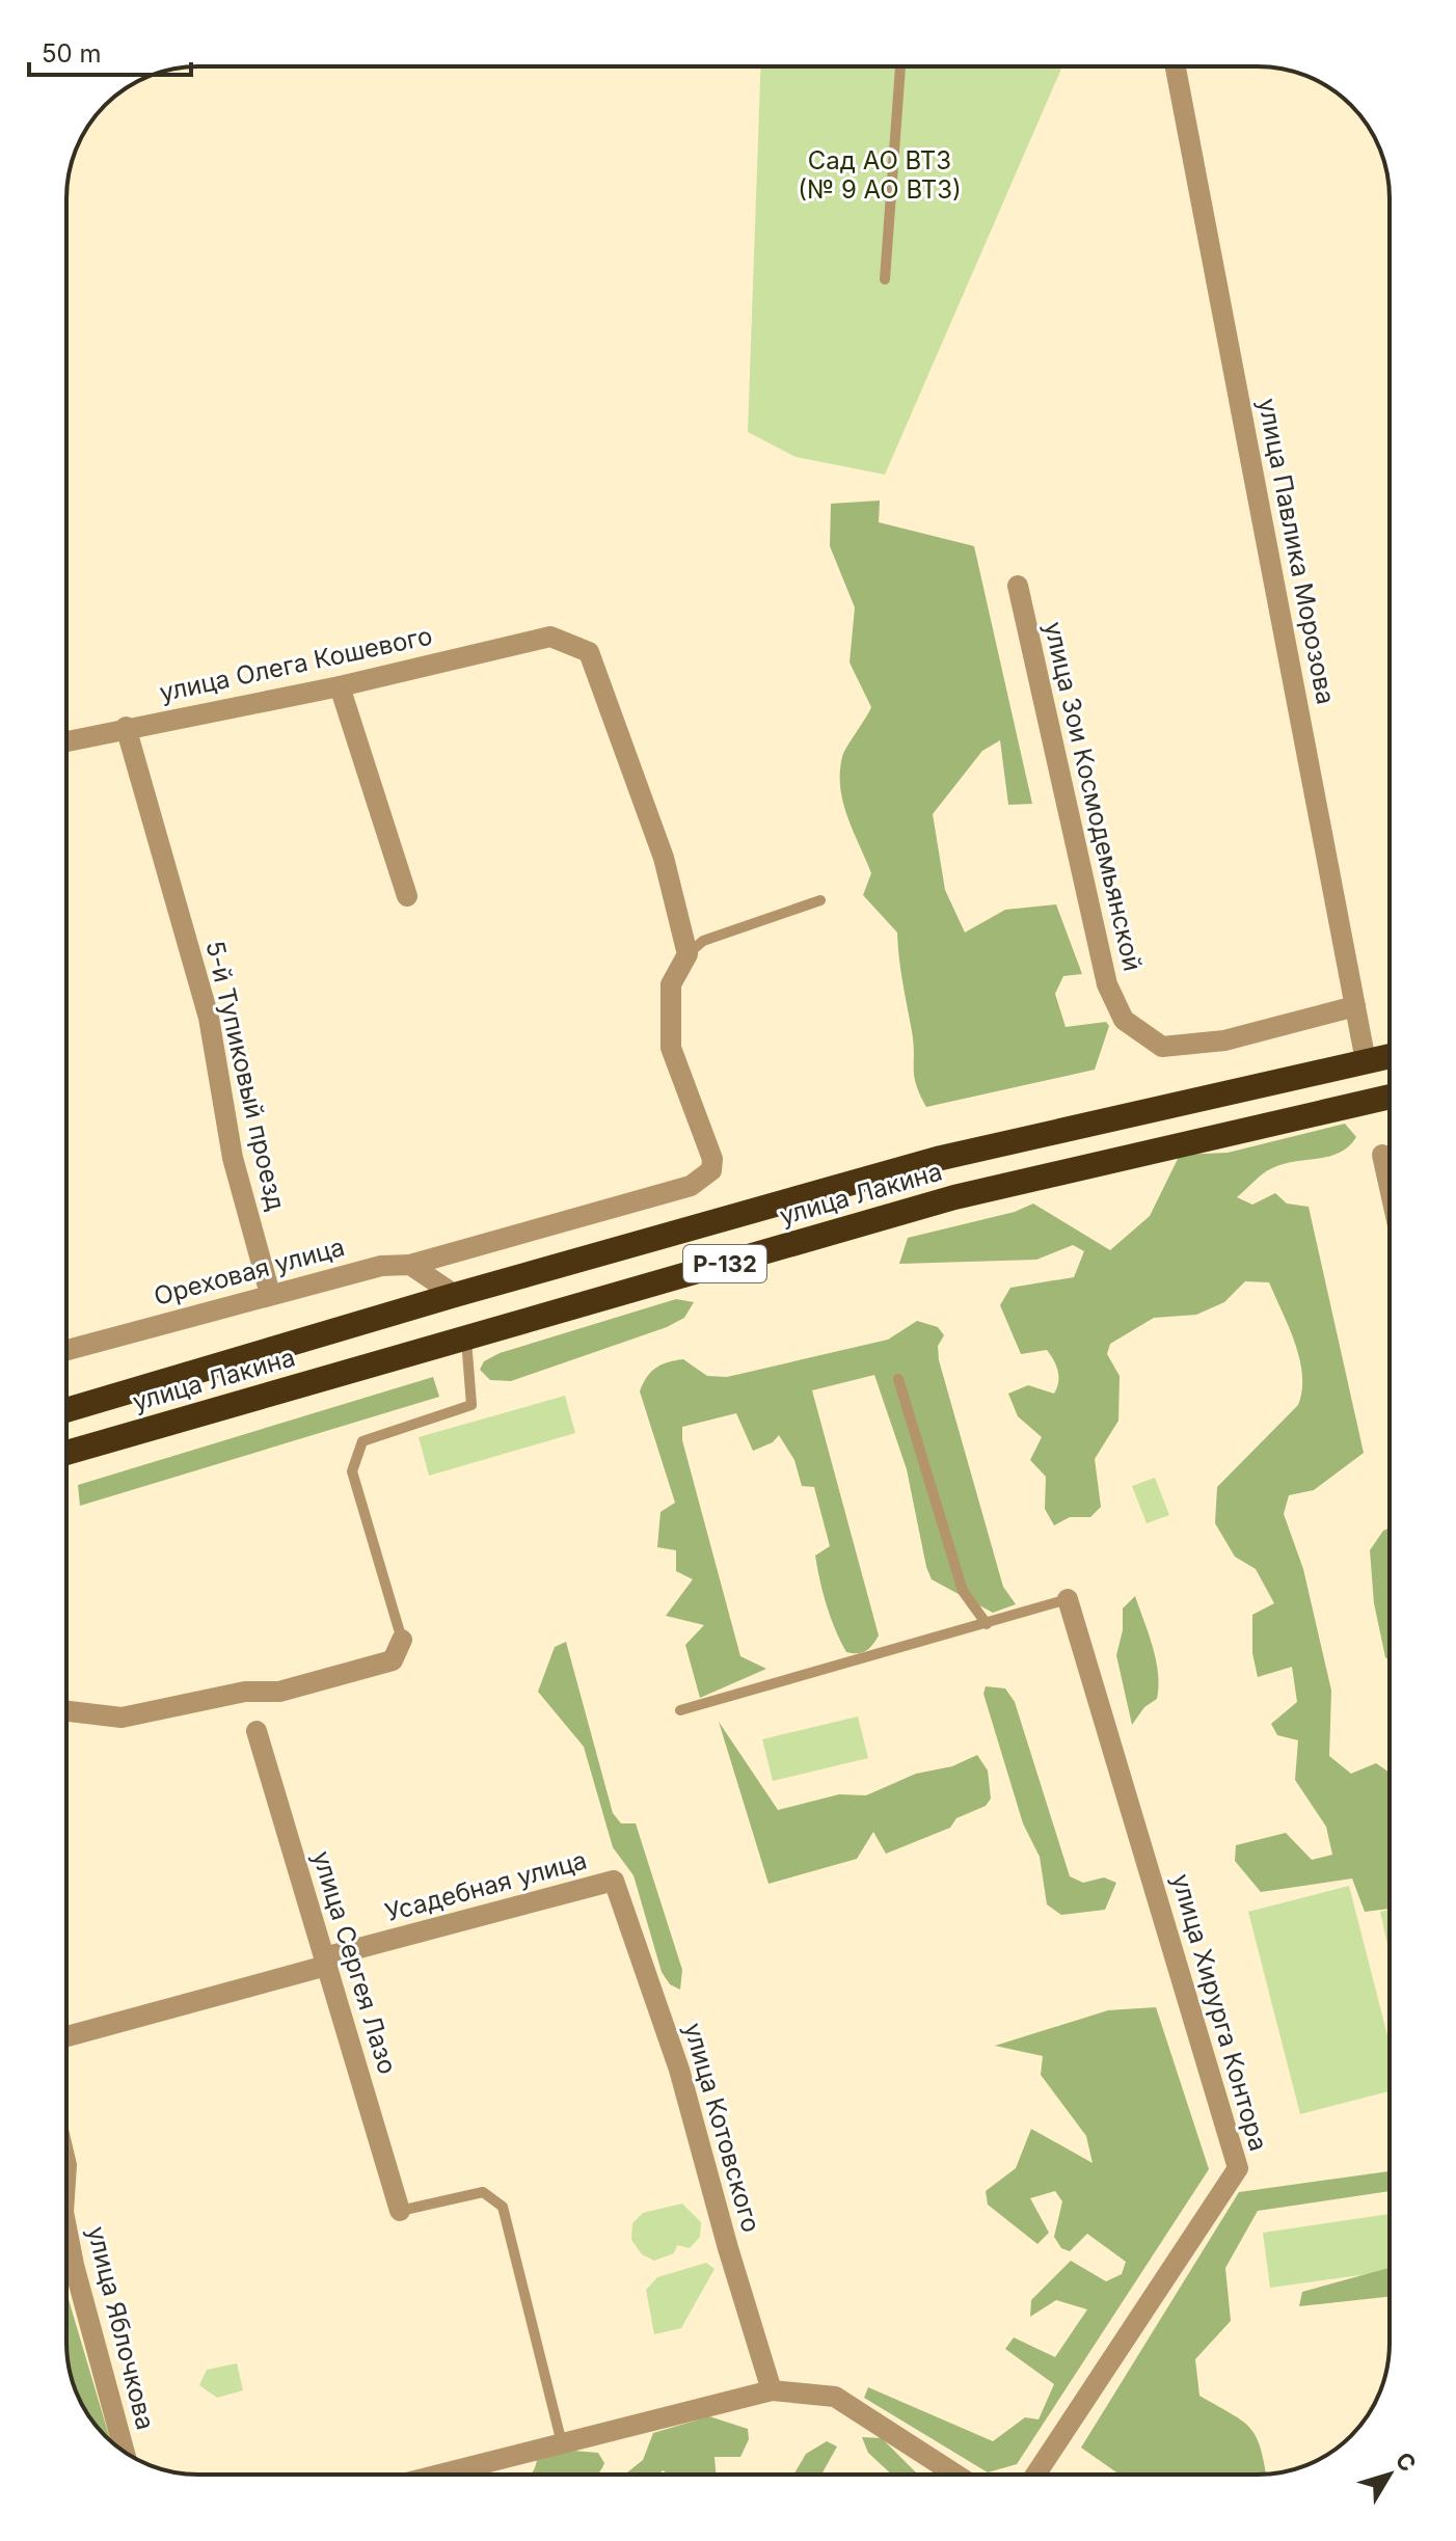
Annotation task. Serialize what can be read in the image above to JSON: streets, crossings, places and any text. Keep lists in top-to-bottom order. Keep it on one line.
{"streets":{"highway":["улица Лакина","Р-132"],"street":["улица Павлика Морозова","улица Олега Кошевого","улица Зои Космодемьянской","5-й Тупиковый проезд","Ореховая улица","Усадебная улица","улица Сергея Лазо","улица Хирурга Контора","улица Котовского","улица Яблочкова"]},"crossings":[["улица Павлика Морозова","улица Зои Космодемьянской"],["улица Павлика Морозова","улица Лакина"],["улица Олега Кошевого","5-й Тупиковый проезд"],["улица Олега Кошевого","Ореховая улица"],["5-й Тупиковый проезд","Ореховая улица"],["Усадебная улица","улица Сергея Лазо"],["Усадебная улица","улица Котовского"]],"parks":["Сад АО ВТЗ (№ 9 АО ВТЗ)"],"scale_bar":"50 m","north":"top right"}
